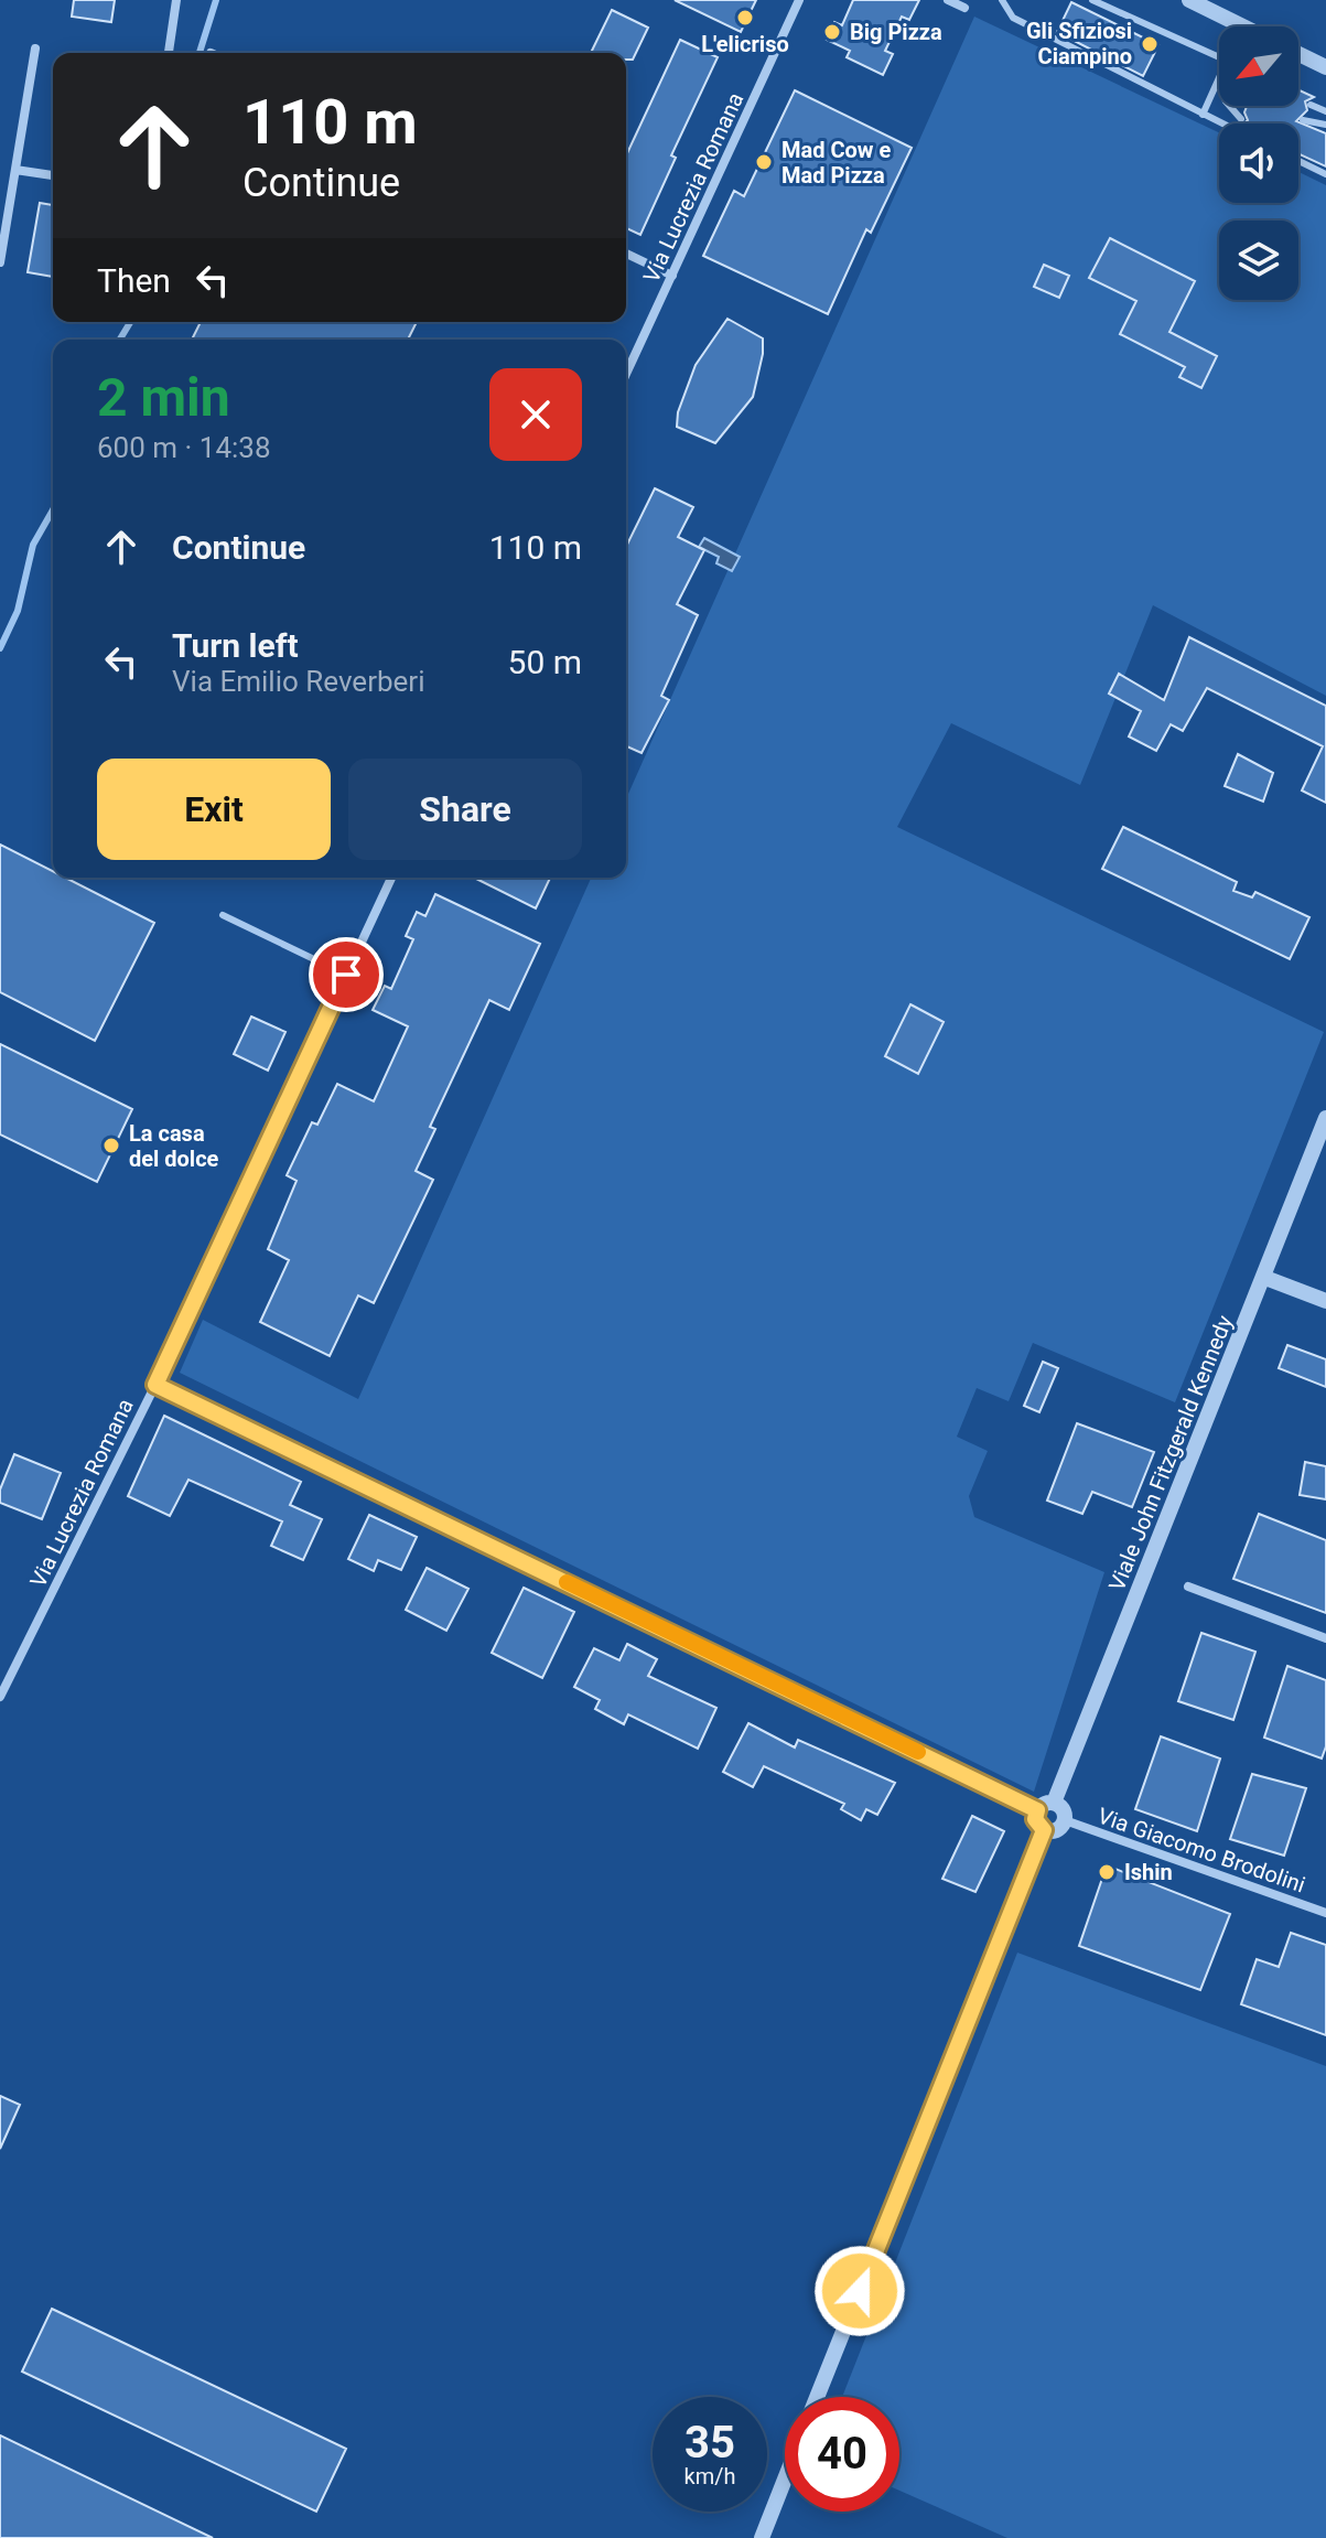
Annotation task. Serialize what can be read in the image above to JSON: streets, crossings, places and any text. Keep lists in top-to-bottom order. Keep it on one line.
{"streets":{"street":["Via Lucrezia Romana","Viale John Fitzgerald Kennedy","Via Giacomo Brodolini"]},"crossings":[["Viale John Fitzgerald Kennedy","Via Giacomo Brodolini"]],"places":["L'elicriso","Big Pizza","Gli Sfiziosi Ciampino","Mad Cow e Mad Pizza","La casa del dolce","Ishin"],"north":"bottom left","page":{"turn":["110 m","Continue"],"then":"Then","heading":["2 min","600 m · 14:38"],"list":[{"name":"Continue","value":"110 m"},{"name":"Turn left","note":"Via Emilio Reverberi","value":"50 m"}],"buttons":["Exit","Share"],"speed":"35 km/h","limit":"40"}}
